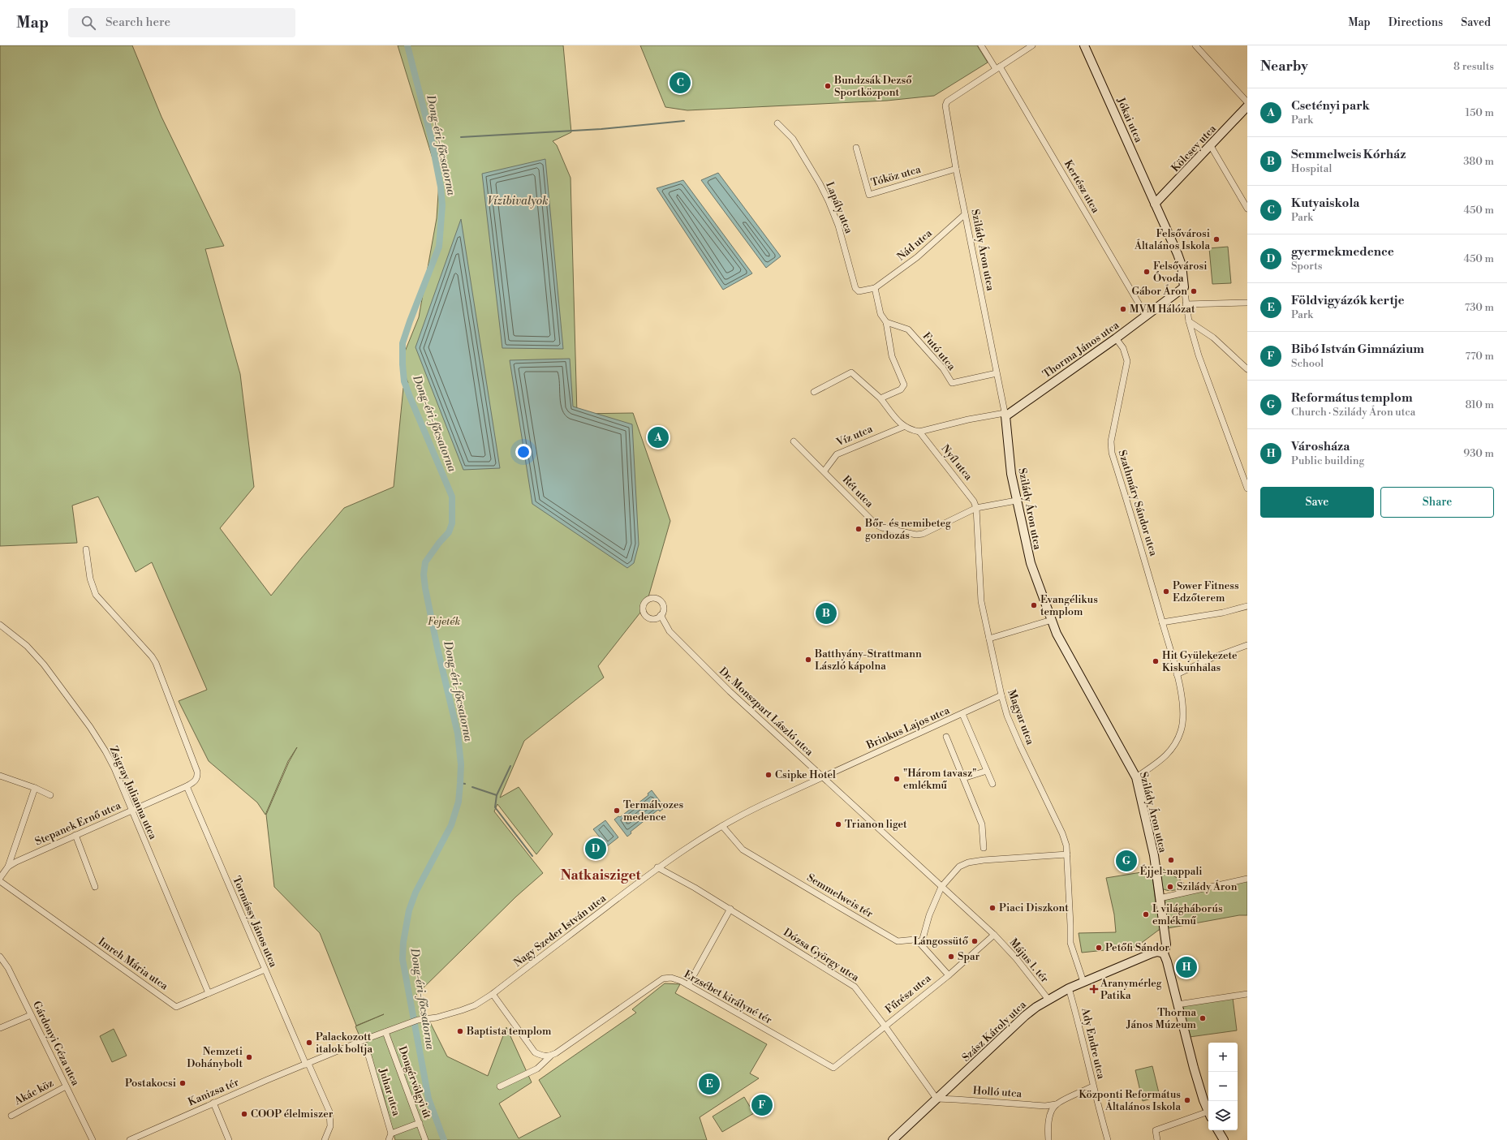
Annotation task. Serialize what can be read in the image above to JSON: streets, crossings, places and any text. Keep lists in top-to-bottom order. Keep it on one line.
{"streets":{"street":["Jókai utca","Kölcsey utca","Tóköz utca","Kertész utca","Lapály utca","Nád utca","Szilády Áron utca","Thorma János utca","Futó utca","Víz utca","Nyíl utca","Rét utca","Szathmáry Sándor utca","Dr. Monszpart László utca","Magyar utca","Brinkus Lajos utca","Zsigray Julianna utca","Stepanek Ernő utca","Semmelweis tér","Tormássy János utca","Nagy Szeder István utca","Dózsa György utca","Május 1. tér","Imreh Mária utca","Fűrész utca","Erzsébet királyné tér","Szász Károly utca","Gárdonyi Géza utca","Ady Endre utca","Dongérvölgyi út","Akác köz","Kanizsa tér","Juhar utca","Holló utca"]},"crossings":[["Jókai utca","Kölcsey utca"],["Jókai utca","Thorma János utca"],["Tóköz utca","Szilády Áron utca"],["Kertész utca","Szilády Áron utca"],["Kertész utca","Thorma János utca"],["Lapály utca","Nád utca"],["Nád utca","Szilády Áron utca"],["Szilády Áron utca","Thorma János utca"],["Szilády Áron utca","Futó utca"],["Szilády Áron utca","Szathmáry Sándor utca"],["Szilády Áron utca","Szász Károly utca"],["Thorma János utca","Szathmáry Sándor utca"],["Víz utca","Rét utca"],["Nyíl utca","Rét utca"],["Nyíl utca","Magyar utca"],["Rét utca","Magyar utca"],["Dr. Monszpart László utca","Brinkus Lajos utca"],["Dr. Monszpart László utca","Nagy Szeder István utca"],["Dr. Monszpart László utca","Május 1. tér"],["Dr. Monszpart László utca","Fűrész utca"],["Magyar utca","Brinkus Lajos utca"],["Magyar utca","Szász Károly utca"],["Brinkus Lajos utca","Nagy Szeder István utca"],["Zsigray Julianna utca","Stepanek Ernő utca"],["Zsigray Julianna utca","Imreh Mária utca"],["Stepanek Ernő utca","Tormássy János utca"],["Semmelweis tér","Nagy Szeder István utca"],["Tormássy János utca","Imreh Mária utca"],["Tormássy János utca","Kanizsa tér"],["Nagy Szeder István utca","Dózsa György utca"],["Nagy Szeder István utca","Dongérvölgyi út"],["Dózsa György utca","Fűrész utca"],["Dózsa György utca","Szász Károly utca"],["Dózsa György utca","Holló utca"],["Május 1. tér","Fűrész utca"],["Május 1. tér","Szász Károly utca"],["Fűrész utca","Erzsébet királyné tér"],["Szász Károly utca","Ady Endre utca"],["Szász Károly utca","Holló utca"],["Gárdonyi Géza utca","Akác köz"],["Dongérvölgyi út","Juhar utca"]],"districts":["Natkaisziget"],"water":["Dong-éri-főcsatorna","Vízibivalyok"],"parks":["Fejeték"],"places":{"other":["Bundzsák Dezső Sportközpont","Felsővárosi Általános Iskola","Felsővárosi Óvoda","Gábor Áron","MVM Hálózat","Bőr- és nemibeteg gondozás","Power Fitness Edzőterem","Evangélikus templom","Batthyány-Strattmann László kápolna","Hit Gyülekezete Kiskunhalas","Csipke Hotel","\"Három tavasz\" emlékmű","Termálvozes medence","Trianon liget","Éjjel-nappali","Szilády Áron","Piaci Diszkont","I. világháborús emlékmű","Lángossütő","Petőfi Sándor","Spar","Thorma János Múzeum","Baptista templom","Palackozott italok boltja","Nemzeti Dohánybolt","Postakocsi","Központi Református Általános Iskola","COOP élelmiszer"],"health":["Aranymérleg Patika"]},"page":{"header":"Map","search":"Search here","nav":["Map","Directions","Saved"],"heading":["Nearby","8 results"],"pins":["C","A","B","D","G","H","E","F"],"list":[{"mark":"A","name":"Csetényi park","note":"Park","value":"150 m"},{"mark":"B","name":"Semmelweis Kórház","note":"Hospital","value":"380 m"},{"mark":"C","name":"Kutyaiskola","note":"Park","value":"450 m"},{"mark":"D","name":"gyermekmedence","note":"Sports","value":"450 m"},{"mark":"E","name":"Földvigyázók kertje","note":"Park","value":"730 m"},{"mark":"F","name":"Bibó István Gimnázium","note":"School","value":"770 m"},{"mark":"G","name":"Református templom","note":"Church · Szilády Áron utca","value":"810 m"},{"mark":"H","name":"Városháza","note":"Public building","value":"930 m"}],"buttons":["Save","Share"],"map_buttons":["+","−"]}}
